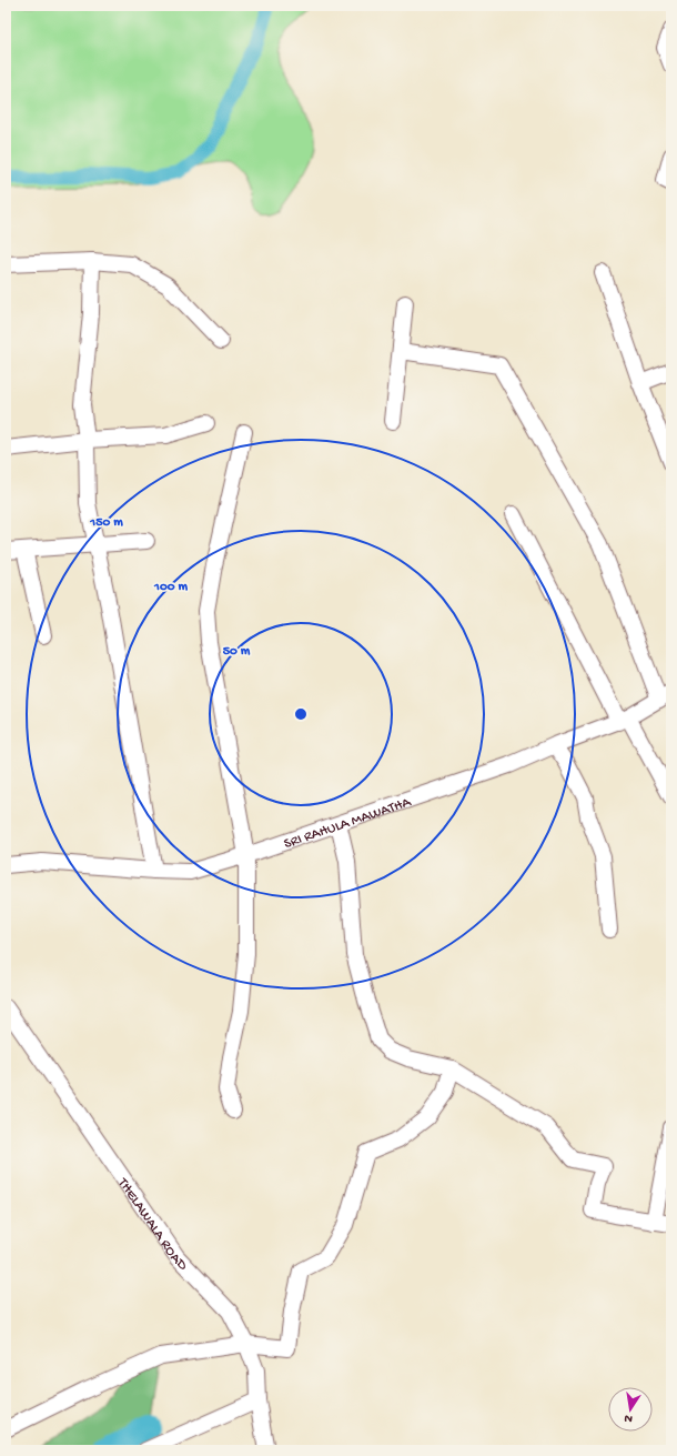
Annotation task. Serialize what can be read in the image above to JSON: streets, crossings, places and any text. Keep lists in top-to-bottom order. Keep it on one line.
{"streets":{"street":["SRI RAHULA MAWATHA","THELAWALA ROAD"]},"north":"bottom","rings":["150 m","100 m","50 m"]}
